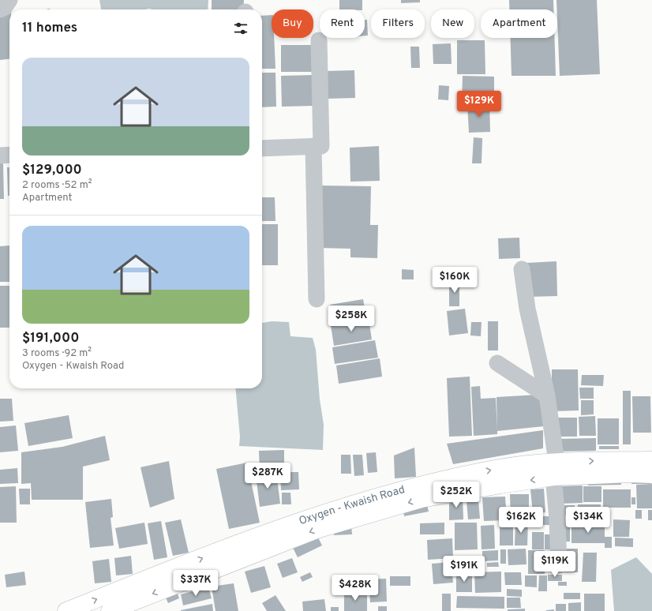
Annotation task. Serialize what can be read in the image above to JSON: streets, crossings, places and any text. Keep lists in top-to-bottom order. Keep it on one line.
{"streets":{"main road":["Oxygen - Kwaish Road"]},"page":{"chip":["Buy","Rent","Filters","New","Apartment"],"heading":"11 homes","list":[{"name":"$129,000","note":"2 rooms · 52 m² · Apartment"},{"name":"$191,000","note":"3 rooms · 92 m² · Oxygen - Kwaish Road"}],"price":["$129K","$160K","$258K","$287K","$252K","$162K","$134K","$119K","$191K","$337K","$428K"]}}
